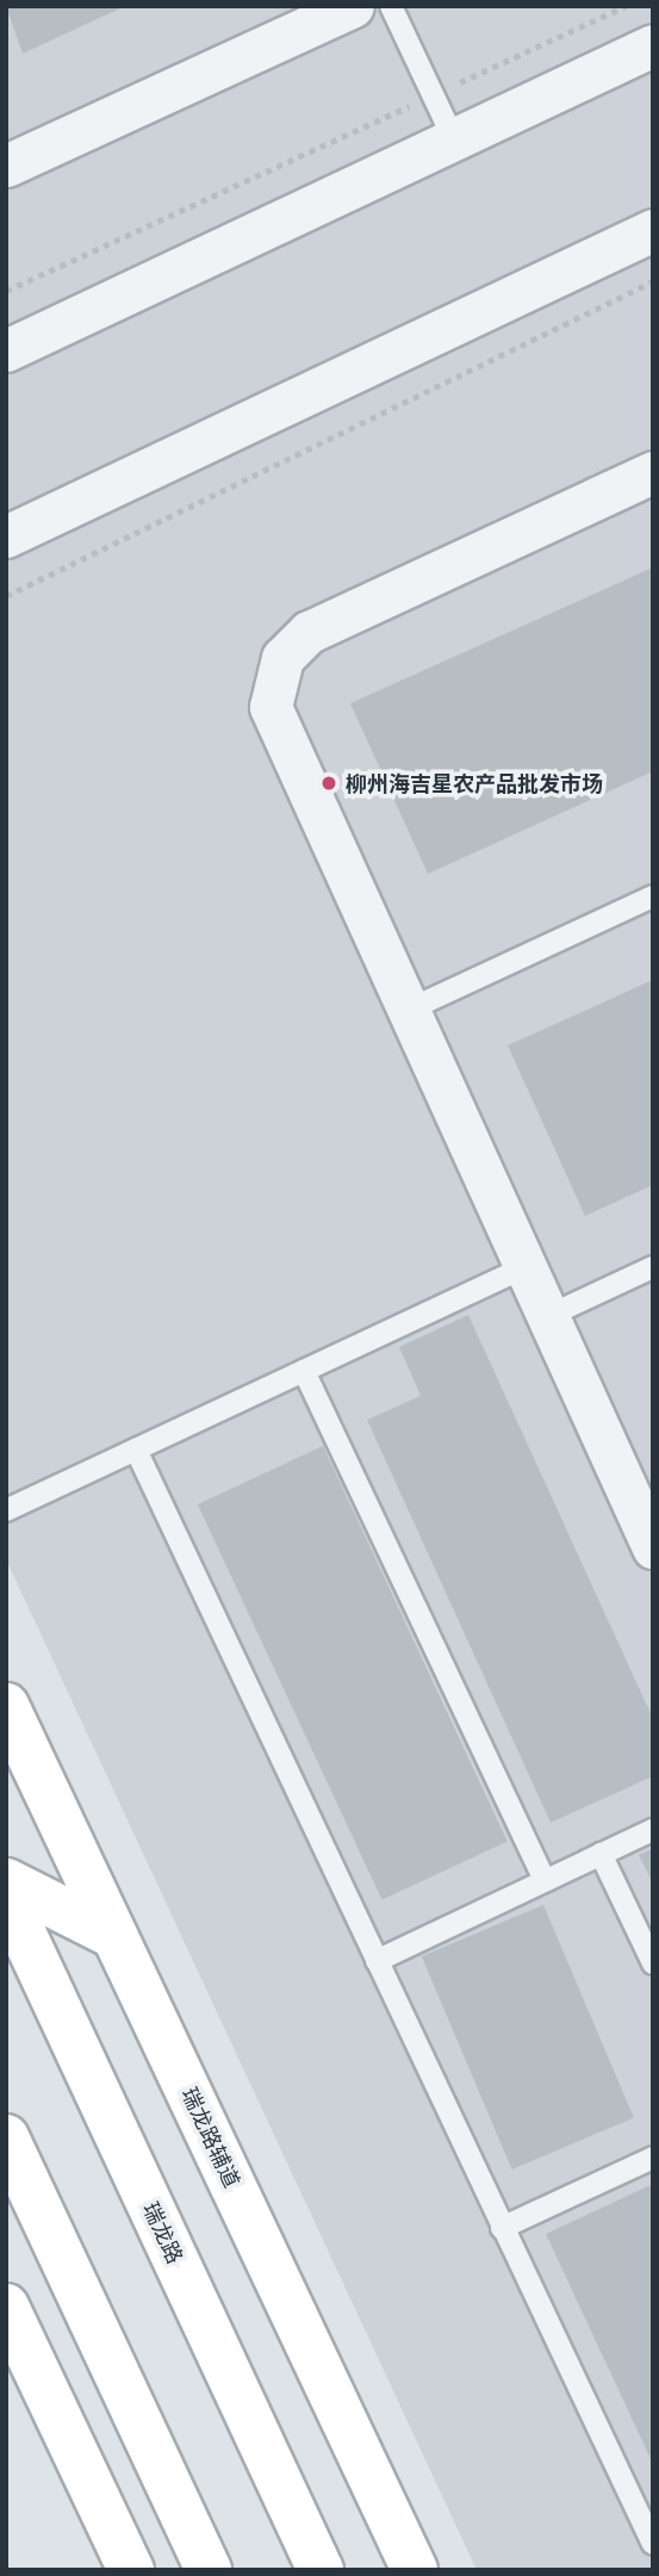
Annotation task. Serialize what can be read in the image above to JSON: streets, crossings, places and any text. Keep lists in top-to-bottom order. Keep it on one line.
{"streets":{"main road":["瑞龙路辅道","瑞龙路"]},"places":["柳州海吉星农产品批发市场"]}
